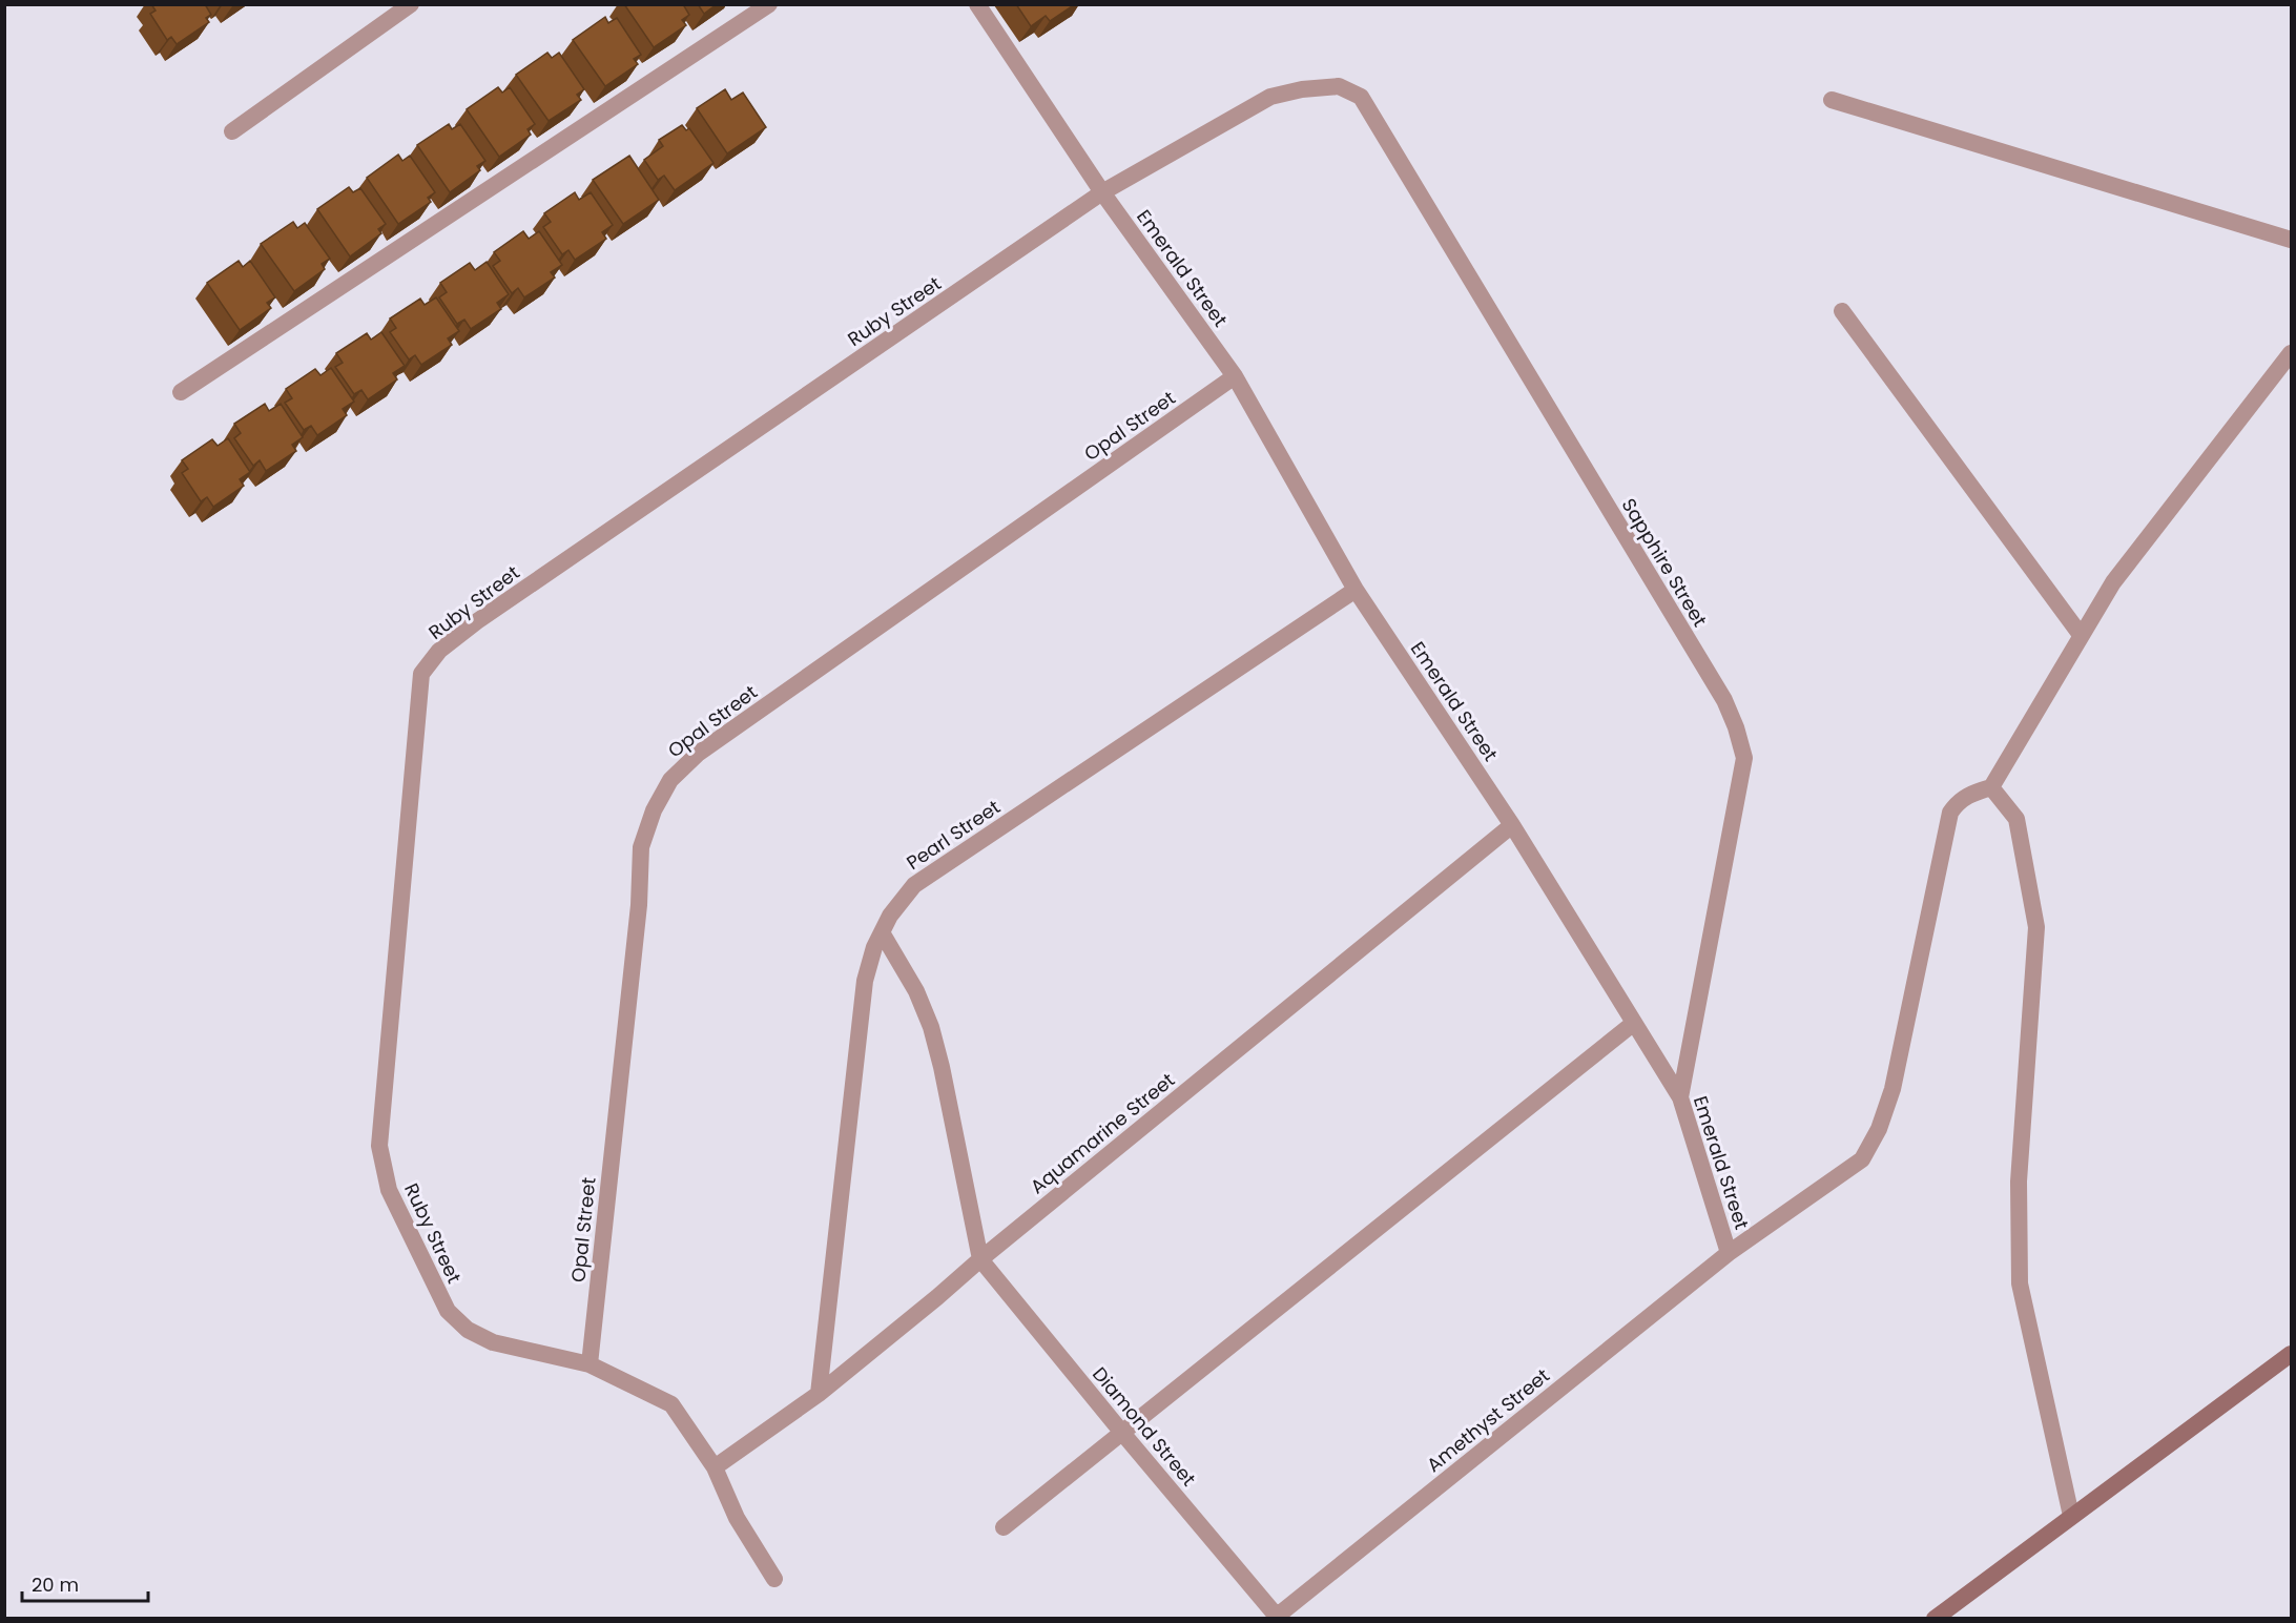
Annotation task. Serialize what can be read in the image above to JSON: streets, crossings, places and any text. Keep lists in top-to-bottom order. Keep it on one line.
{"streets":{"street":["Emerald Street","Ruby Street","Opal Street","Sapphire Street","Pearl Street","Aquamarine Street","Amethyst Street","Diamond Street"]},"crossings":[["Emerald Street","Ruby Street"],["Emerald Street","Opal Street"],["Emerald Street","Sapphire Street"],["Emerald Street","Pearl Street"],["Emerald Street","Aquamarine Street"],["Emerald Street","Amethyst Street"],["Ruby Street","Opal Street"],["Ruby Street","Sapphire Street"],["Ruby Street","Aquamarine Street"],["Pearl Street","Aquamarine Street"],["Aquamarine Street","Diamond Street"],["Amethyst Street","Diamond Street"]],"scale_bar":"20 m"}
